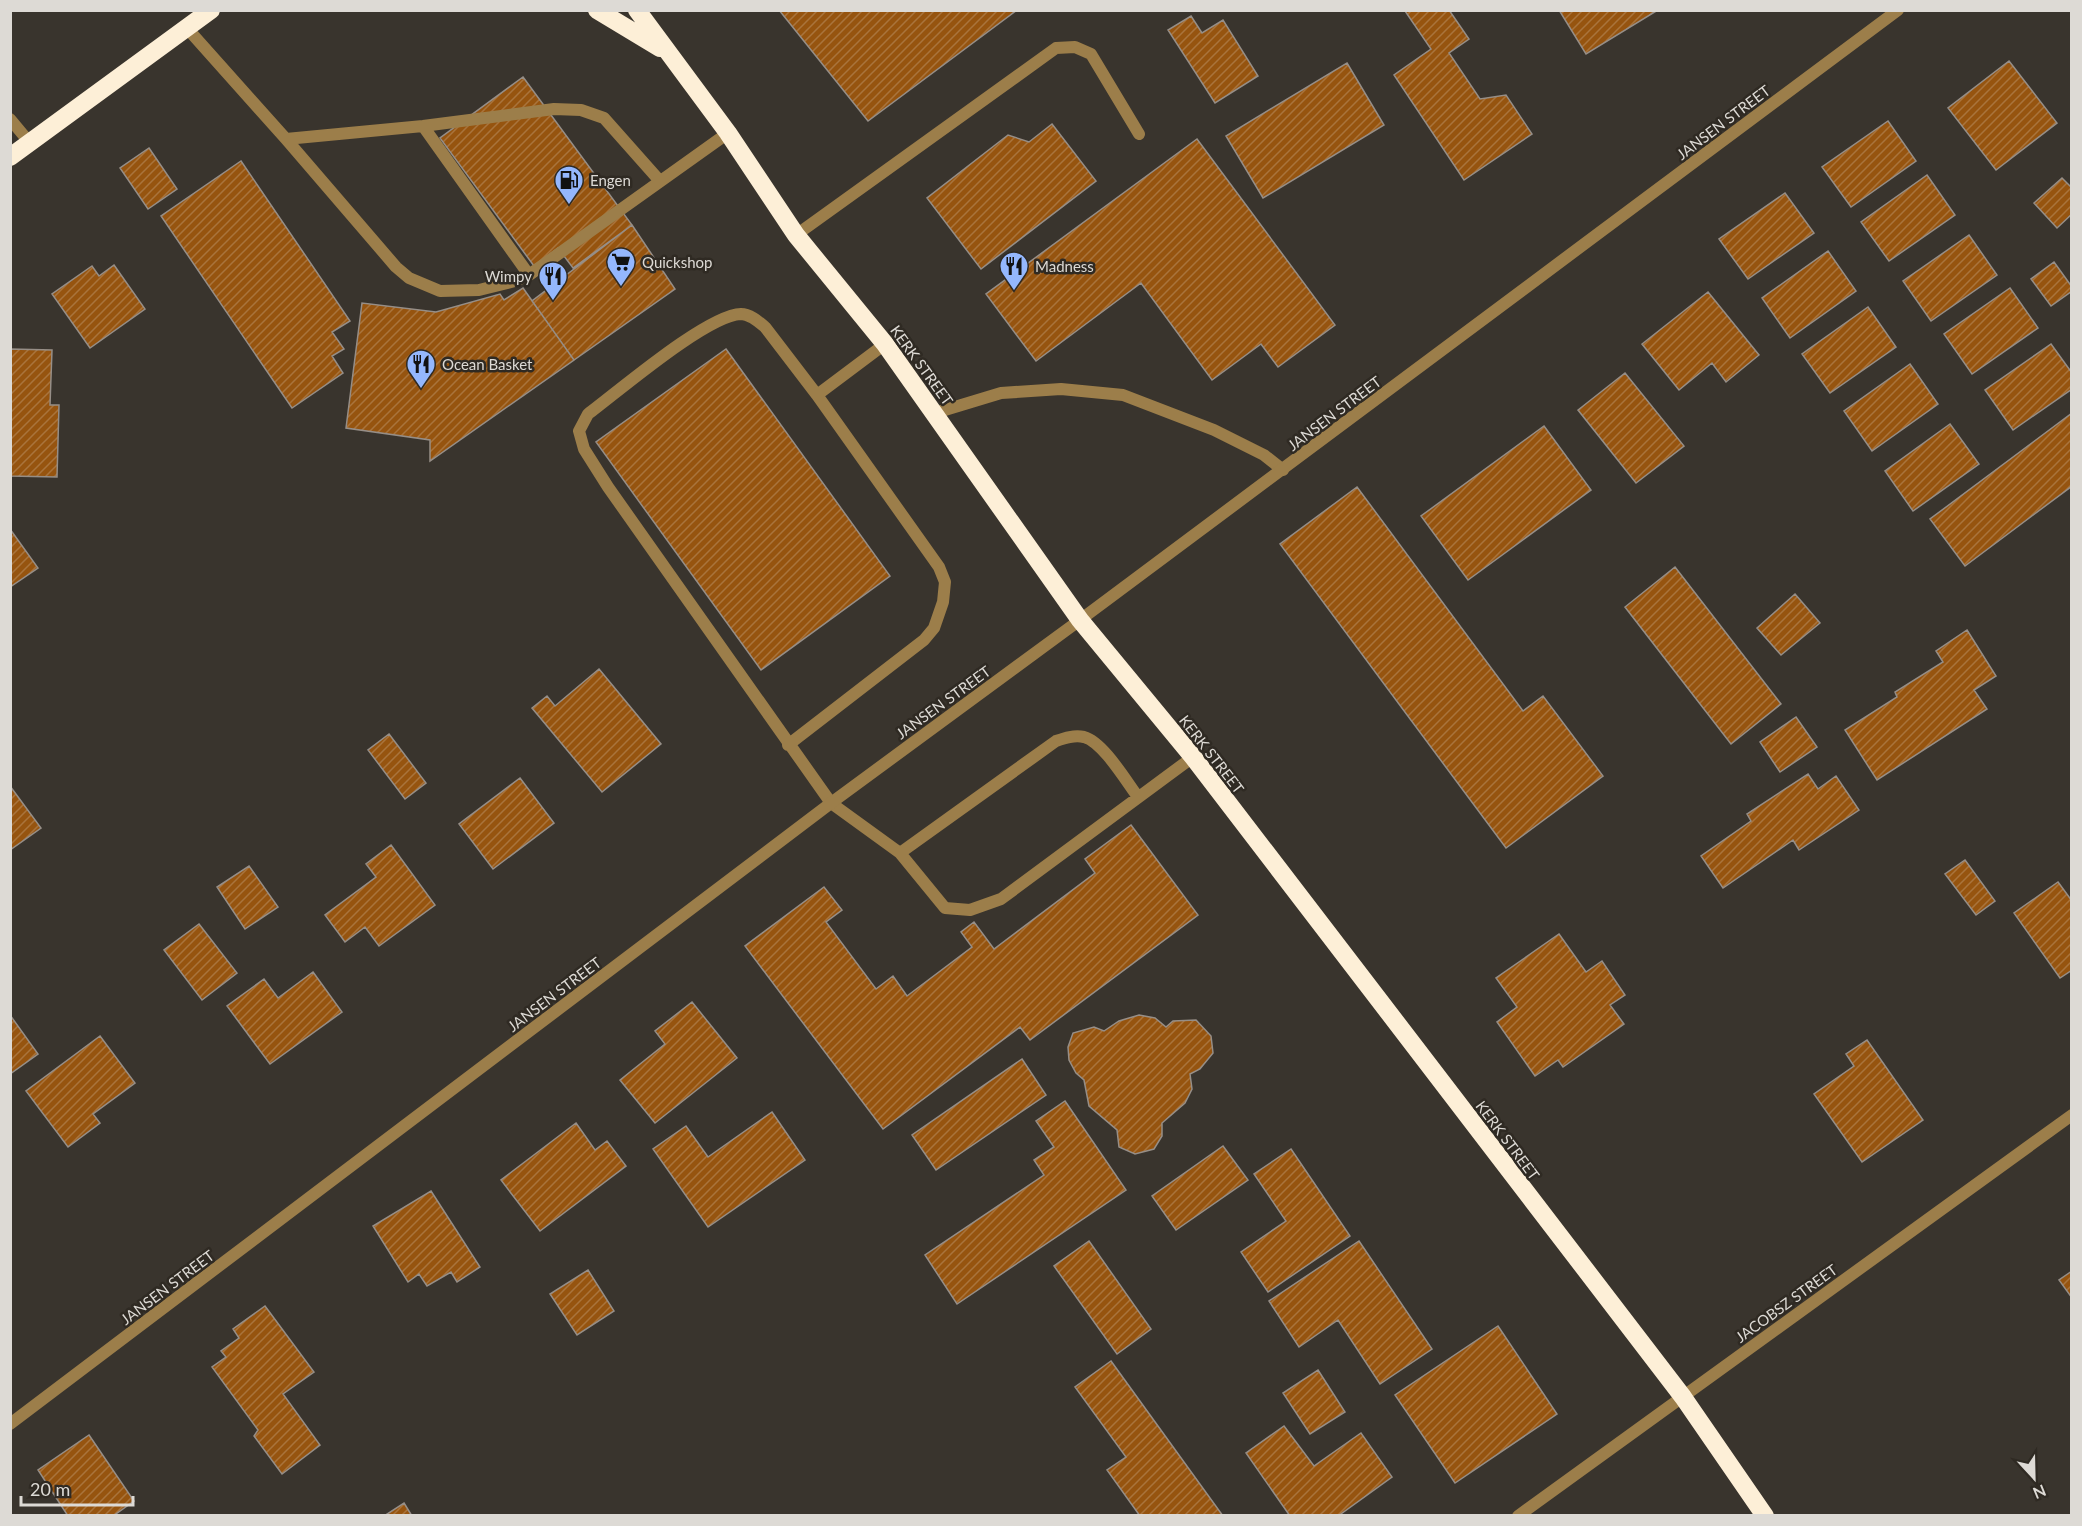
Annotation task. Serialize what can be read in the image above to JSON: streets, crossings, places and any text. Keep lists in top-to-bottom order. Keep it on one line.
{"streets":{"highway":["KERK STREET"],"street":["JANSEN STREET","JACOBSZ STREET"]},"crossings":[["JANSEN STREET","KERK STREET"],["KERK STREET","JACOBSZ STREET"]],"places":{"fuel station":["Engen"],"supermarket":["Quickshop"],"restaurant":["Madness","Wimpy","Ocean Basket"]},"scale_bar":"20 m","north":"bottom"}
